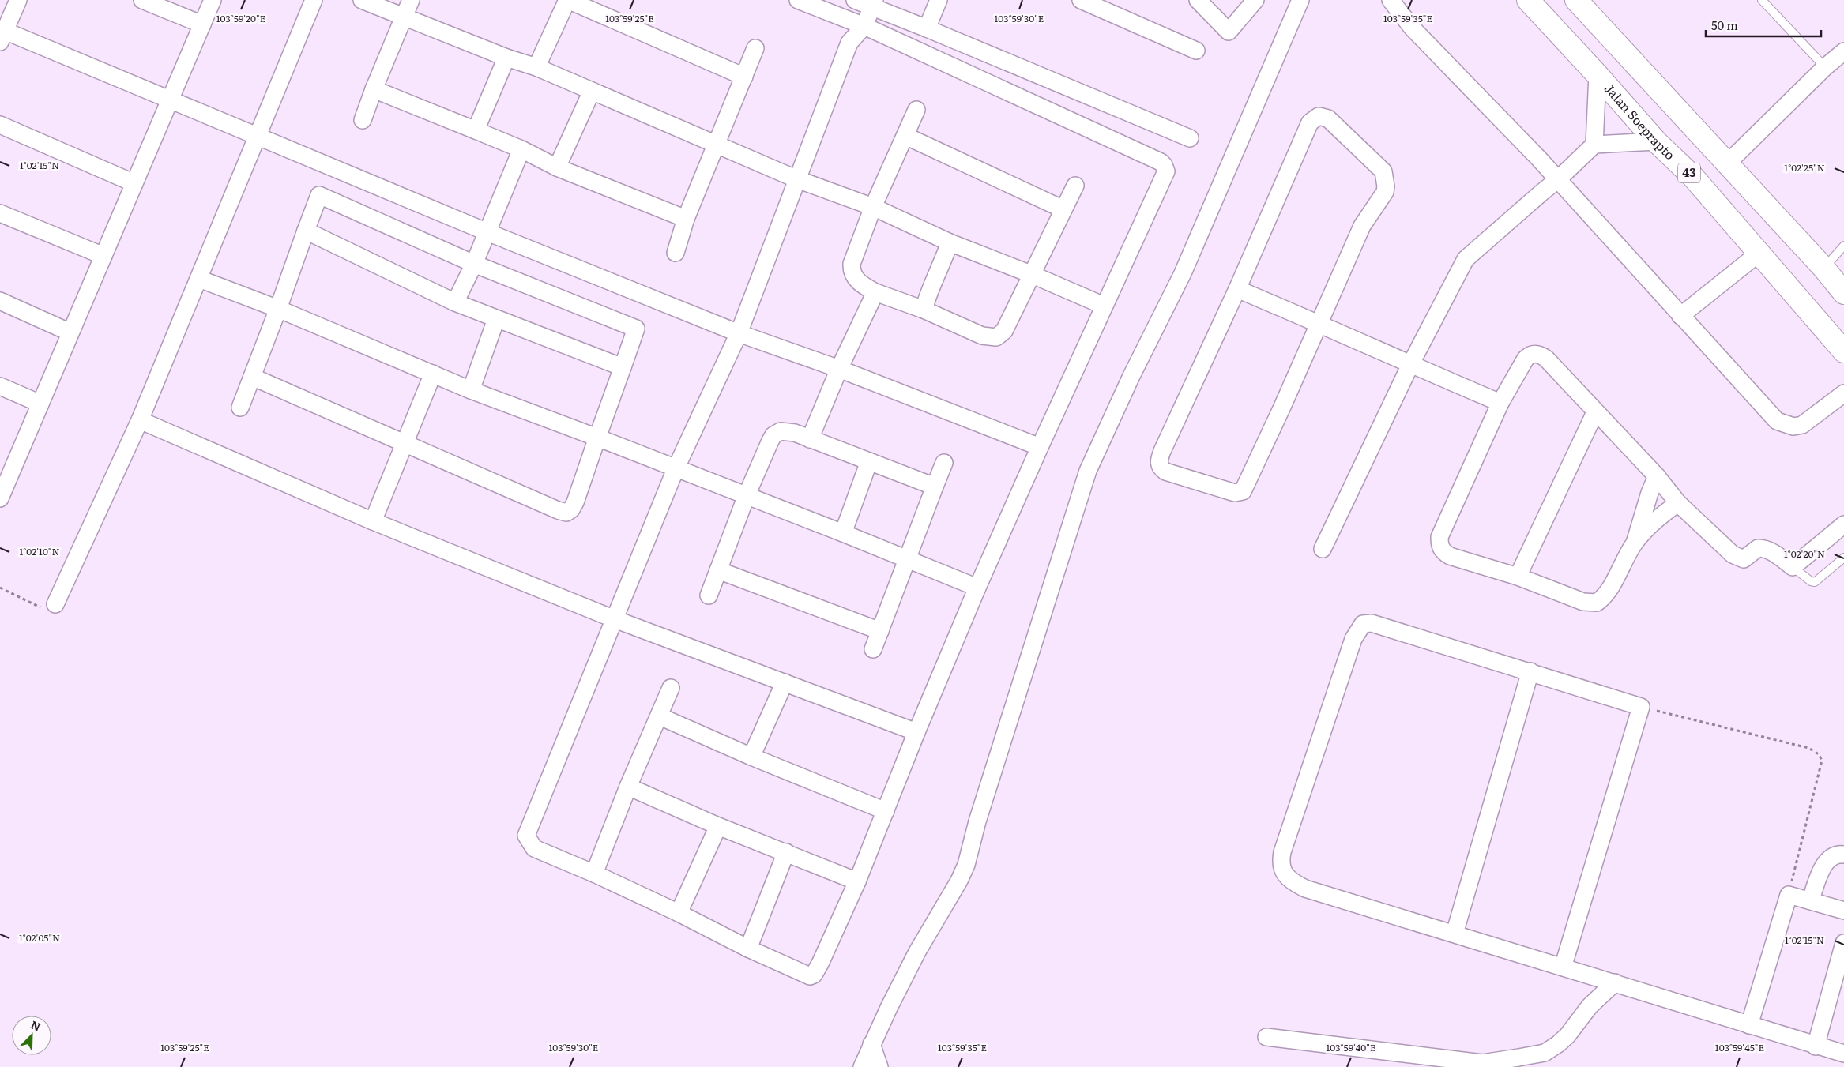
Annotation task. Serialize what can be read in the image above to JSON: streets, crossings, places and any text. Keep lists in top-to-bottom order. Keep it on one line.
{"streets":{"highway":["Jalan Soeprapto","43"]},"scale_bar":"50 m","north":"top right","coordinates":["103°59'20\"E","103°59'25\"E","103°59'30\"E","103°59'35\"E","1°02'15\"N","1°02'25\"N","1°02'10\"N","1°02'20\"N","1°02'05\"N","103°59'40\"E","103°59'45\"E"]}
